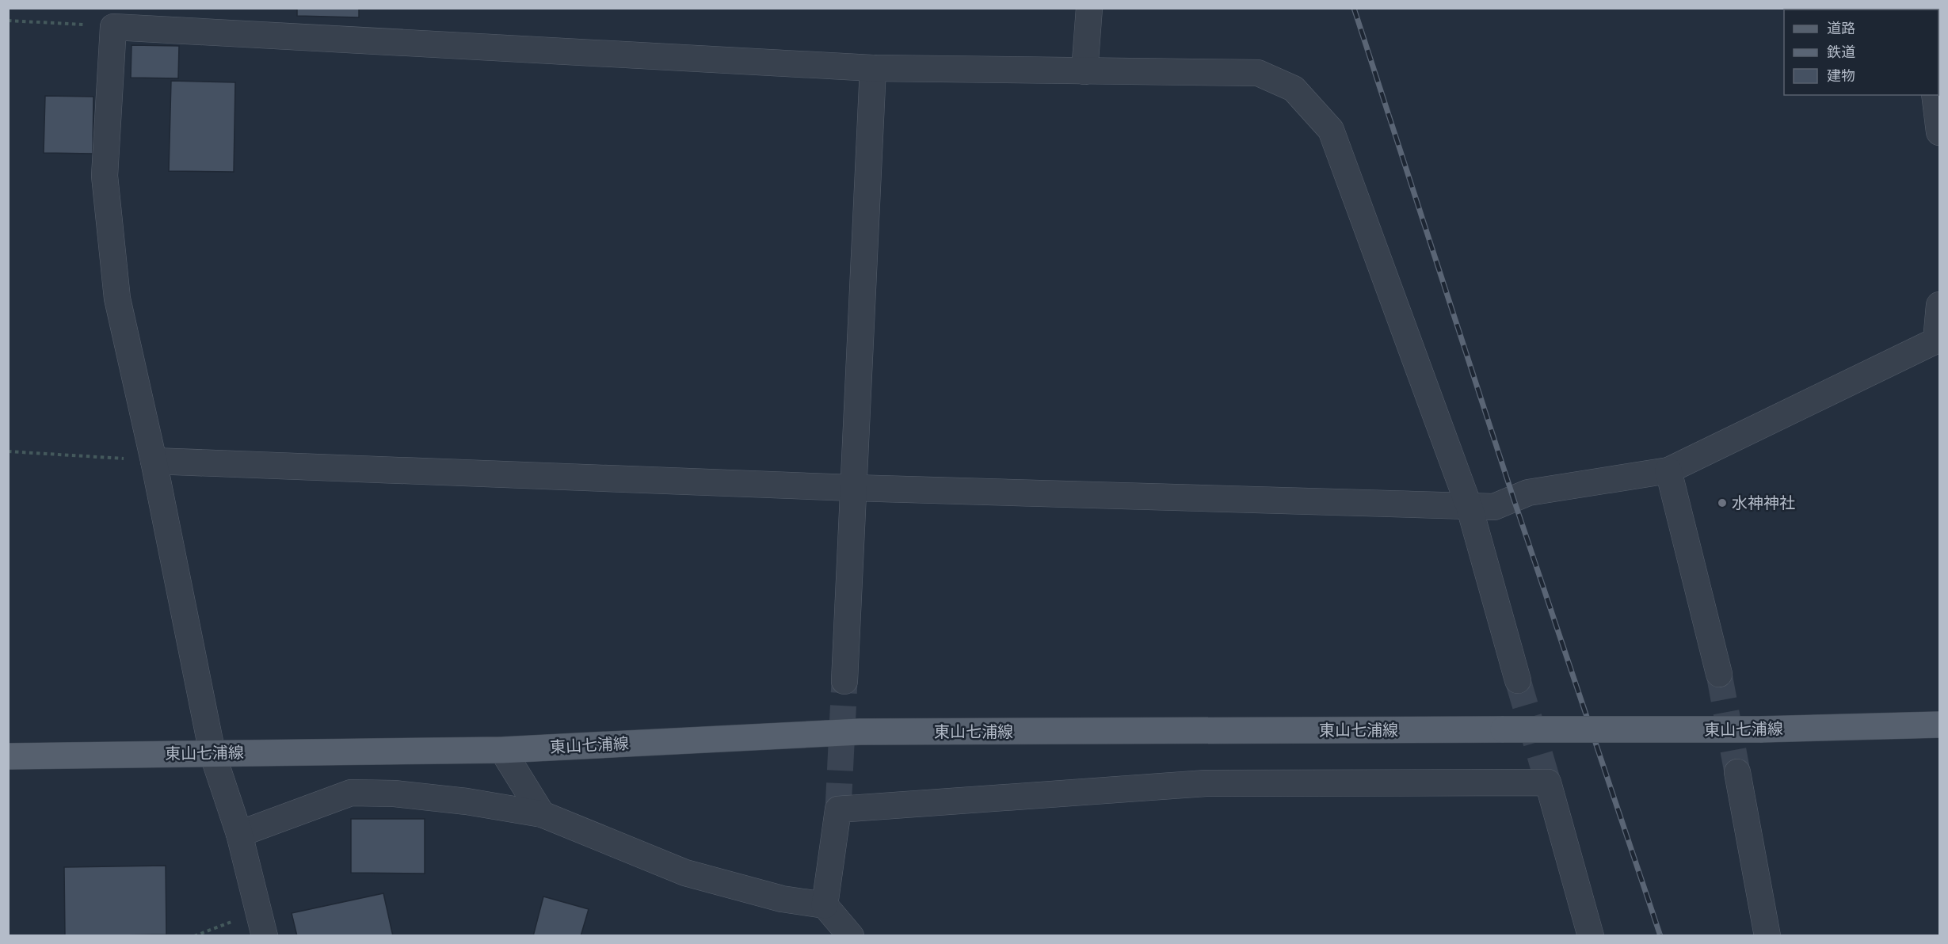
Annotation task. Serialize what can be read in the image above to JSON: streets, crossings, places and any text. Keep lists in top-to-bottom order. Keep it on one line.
{"streets":{"main road":["東山七浦線"]},"places":["水神神社"],"legend":["道路","鉄道","建物"]}
